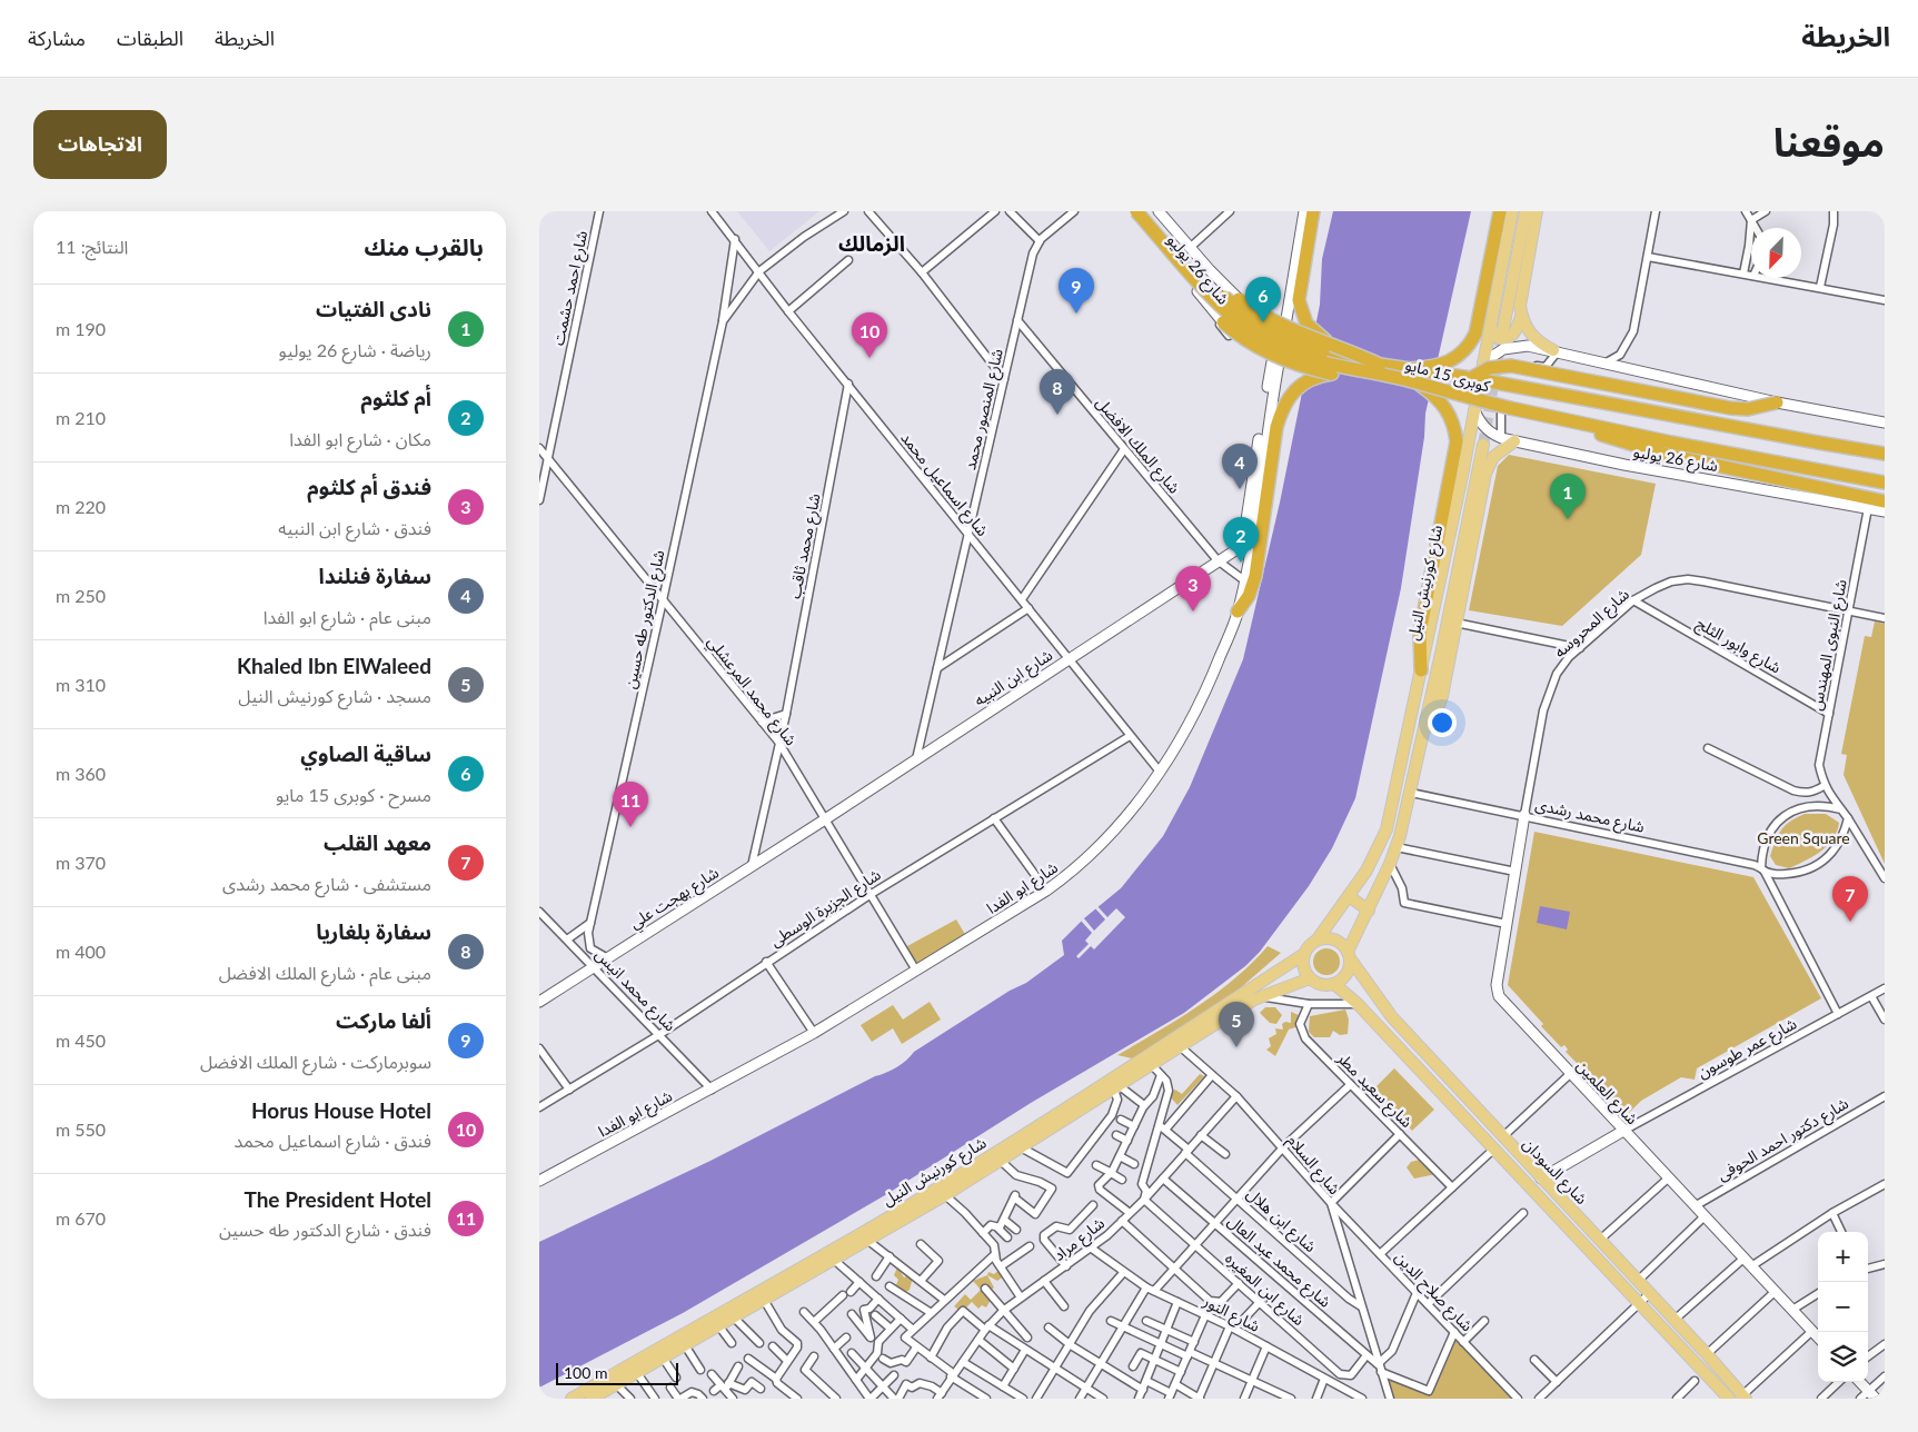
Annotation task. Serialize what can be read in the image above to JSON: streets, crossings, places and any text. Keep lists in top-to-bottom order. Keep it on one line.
{"streets":{"highway":["كوبرى 15 مايو"],"main road":["شارع كورنيش النيل","شارع السودان"],"street":["شارع 26 يوليو","شارع احمد حشمت","شارع المنصور محمد","شارع الملك الافضل","شارع اسماعيل محمد","شارع محمد ثاقب","شارع الدكتور طه حسين","شارع المحروسه","شارع وابور الثلج","شارع النبوى المهندس","شارع ابن النبيه","شارع محمد المرعشلي","شارع محمد رشدى","شارع ابو الفدا","شارع بهجت علي","شارع الجزيرة الوسطى","شارع محمد انيس","شارع عمر طوسون","شارع سعيد مطر","شارع العلمين","شارع دكتور احمد الحوفى","شارع السلام","شارع ابن هلال","شارع مراد","شارع محمد عبد العال","شارع ابن المغيره","شارع صلاح الدين","شارع النور"]},"crossings":[["شارع 26 يوليو","شارع كورنيش النيل"],["شارع 26 يوليو","شارع النبوى المهندس"],["شارع احمد حشمت","شارع محمد المرعشلي"],["شارع المنصور محمد","شارع الملك الافضل"],["شارع المنصور محمد","شارع اسماعيل محمد"],["شارع المنصور محمد","شارع ابن النبيه"],["شارع الملك الافضل","شارع ابن النبيه"],["شارع الملك الافضل","شارع ابو الفدا"],["شارع اسماعيل محمد","شارع محمد ثاقب"],["شارع اسماعيل محمد","شارع الدكتور طه حسين"],["شارع اسماعيل محمد","شارع ابن النبيه"],["شارع اسماعيل محمد","شارع ابو الفدا"],["شارع اسماعيل محمد","شارع الجزيرة الوسطى"],["شارع محمد ثاقب","شارع محمد المرعشلي"],["شارع محمد ثاقب","شارع بهجت علي"],["شارع كورنيش النيل","شارع محمد رشدى"],["شارع كورنيش النيل","شارع السلام"],["شارع كورنيش النيل","شارع السودان"],["شارع الدكتور طه حسين","شارع محمد المرعشلي"],["شارع الدكتور طه حسين","شارع بهجت علي"],["شارع المحروسه","شارع وابور الثلج"],["شارع المحروسه","شارع النبوى المهندس"],["شارع المحروسه","شارع محمد رشدى"],["شارع المحروسه","شارع العلمين"],["شارع وابور الثلج","شارع النبوى المهندس"],["شارع ابن النبيه","شارع محمد المرعشلي"],["شارع ابن النبيه","شارع بهجت علي"],["شارع محمد المرعشلي","شارع ابو الفدا"],["شارع محمد المرعشلي","شارع بهجت علي"],["شارع محمد المرعشلي","شارع الجزيرة الوسطى"],["شارع محمد رشدى","شارع العلمين"],["شارع ابو الفدا","شارع محمد انيس"],["شارع بهجت علي","شارع محمد انيس"],["شارع الجزيرة الوسطى","شارع محمد انيس"],["شارع عمر طوسون","شارع العلمين"],["شارع العلمين","شارع دكتور احمد الحوفى"],["شارع السلام","شارع ابن هلال"],["شارع السلام","شارع مراد"],["شارع السلام","شارع محمد عبد العال"],["شارع السلام","شارع صلاح الدين"],["شارع ابن هلال","شارع مراد"],["شارع مراد","شارع محمد عبد العال"],["شارع مراد","شارع ابن المغيره"],["شارع مراد","شارع النور"],["شارع محمد عبد العال","شارع ابن المغيره"],["شارع محمد عبد العال","شارع صلاح الدين"]],"districts":["الزمالك"],"parks":["Green Square"],"scale_bar":"100 m","north":"bottom left","page":{"header":"الخريطة","nav":["الخريطة","الطبقات","مشاركة"],"title":"موقعنا","buttons":"الاتجاهات","heading":["بالقرب منك","النتائج: 11"],"pins":["9","6","10","8","4","1","2","3","11","7","5"],"list":[{"mark":"1","name":"نادى الفتيات","note":"رياضة · شارع 26 يوليو","value":"190 m"},{"mark":"2","name":"أم كلثوم","note":"مكان · شارع ابو الفدا","value":"210 m"},{"mark":"3","name":"فندق أم كلثوم","note":"فندق · شارع ابن النبيه","value":"220 m"},{"mark":"4","name":"سفارة فنلندا","note":"مبنى عام · شارع ابو الفدا","value":"250 m"},{"mark":"5","name":"Khaled Ibn ElWaleed","note":"مسجد · شارع كورنيش النيل","value":"310 m"},{"mark":"6","name":"ساقية الصاوي","note":"مسرح · كوبرى 15 مايو","value":"360 m"},{"mark":"7","name":"معهد القلب","note":"مستشفى · شارع محمد رشدى","value":"370 m"},{"mark":"8","name":"سفارة بلغاريا","note":"مبنى عام · شارع الملك الافضل","value":"400 m"},{"mark":"9","name":"ألفا ماركت","note":"سوبرماركت · شارع الملك الافضل","value":"450 m"},{"mark":"10","name":"Horus House Hotel","note":"فندق · شارع اسماعيل محمد","value":"550 m"},{"mark":"11","name":"The President Hotel","note":"فندق · شارع الدكتور طه حسين","value":"670 m"}],"map_buttons":["+","−"],"scale":"100 m"}}
